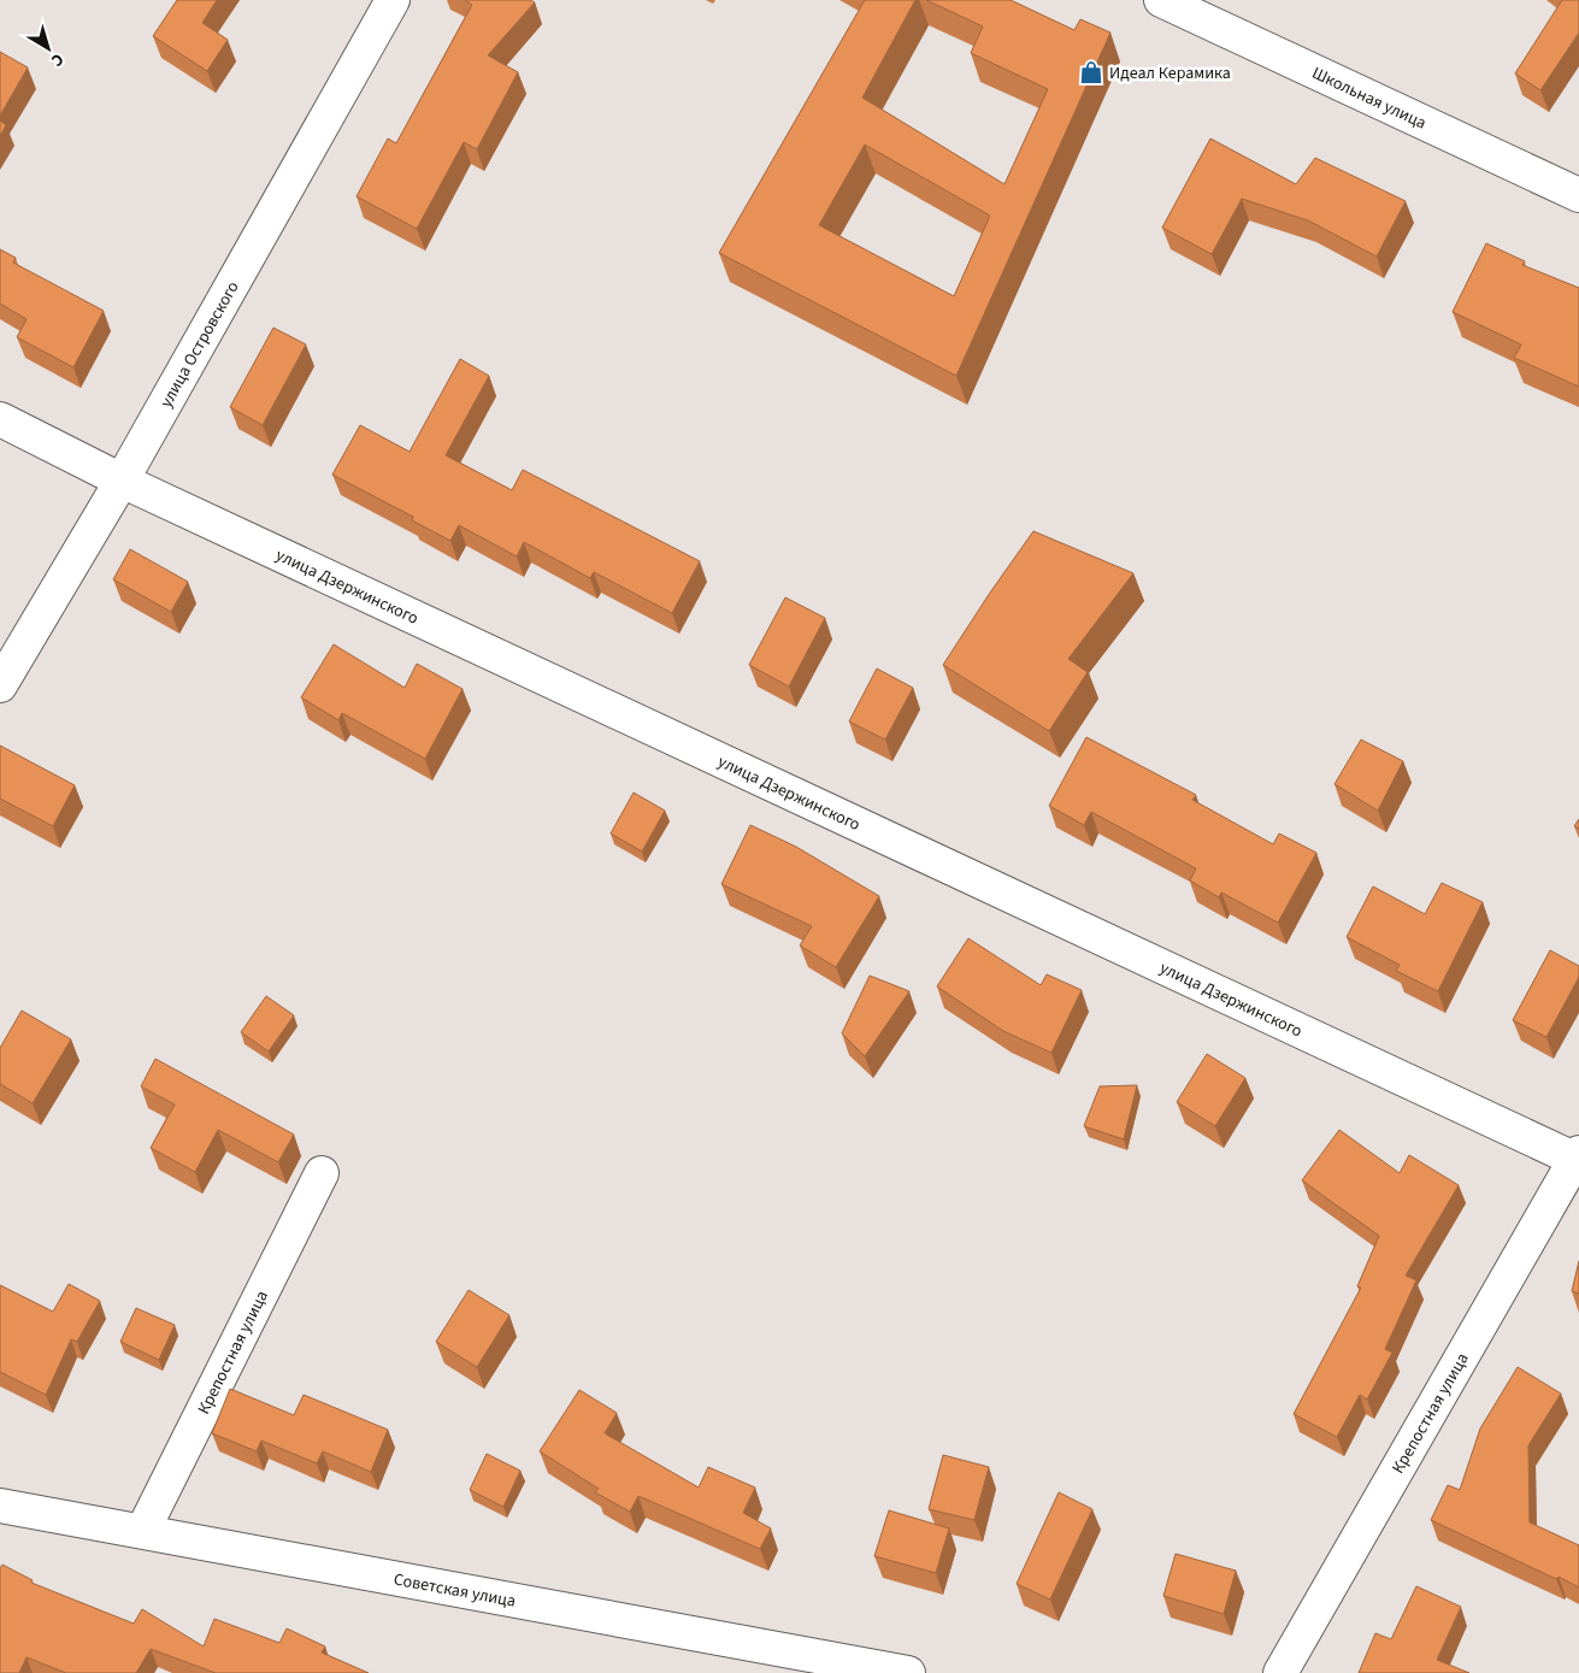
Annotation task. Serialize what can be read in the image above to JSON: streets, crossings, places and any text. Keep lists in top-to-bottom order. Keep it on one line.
{"streets":{"street":["Школьная улица","улица Островского","улица Дзержинского","Крепостная улица","Советская улица"]},"crossings":[["улица Островского","улица Дзержинского"],["улица Дзержинского","Крепостная улица"],["Крепостная улица","Советская улица"]],"places":{"shop":["Идеал Керамика"]},"north":"bottom right"}
